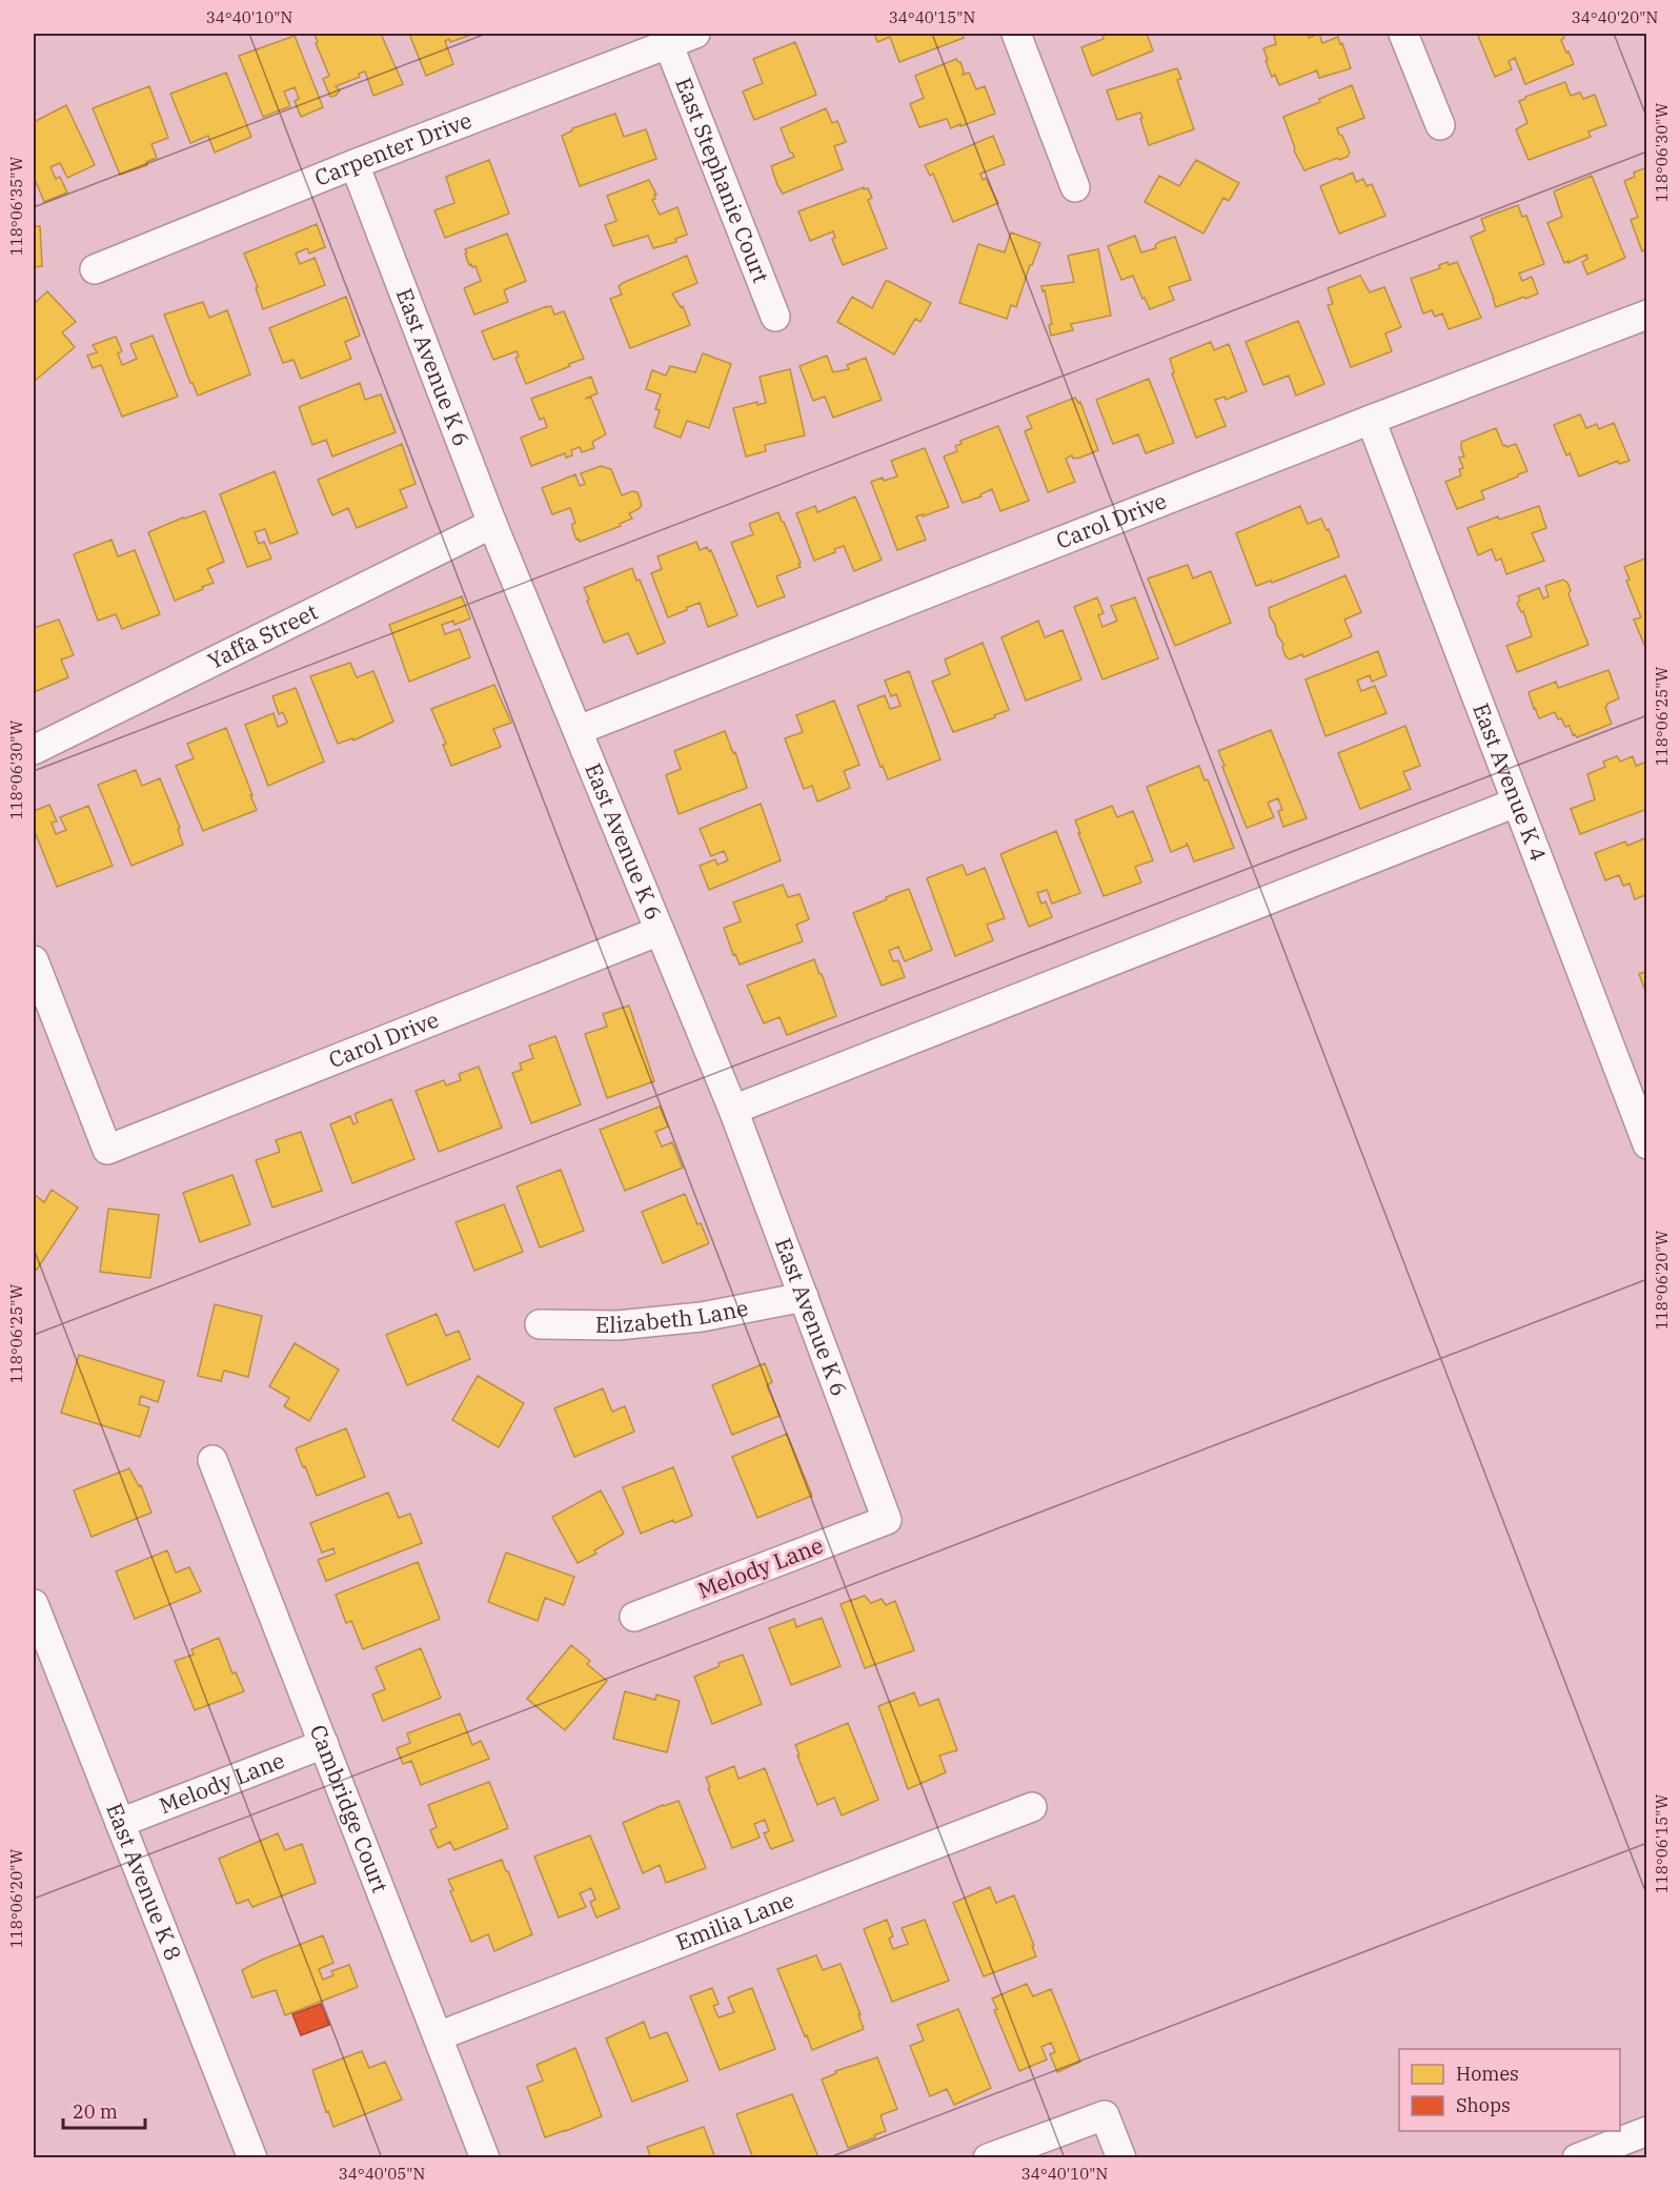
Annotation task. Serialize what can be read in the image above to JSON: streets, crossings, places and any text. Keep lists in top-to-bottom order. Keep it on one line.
{"streets":{"street":["Carpenter Drive","East Stephanie Court","East Avenue K 6","Carol Drive","Yaffa Street","East Avenue K 4","Elizabeth Lane","Melody Lane","Cambridge Court","East Avenue K 8","Emilia Lane"]},"crossings":[["Carpenter Drive","East Stephanie Court"],["Carpenter Drive","East Avenue K 6"],["East Avenue K 6","Carol Drive"],["East Avenue K 6","Yaffa Street"],["East Avenue K 6","Elizabeth Lane"],["East Avenue K 6","Melody Lane"],["Carol Drive","East Avenue K 4"],["Melody Lane","Cambridge Court"],["Melody Lane","East Avenue K 8"],["Cambridge Court","Emilia Lane"]],"legend":["Homes","Shops"],"scale_bar":"20 m","coordinates":["34°40'10\"N","34°40'15\"N","34°40'20\"N","118°06'30\"W","118°06'35\"W","118°06'25\"W","118°06'20\"W","118°06'15\"W","34°40'05\"N"]}
